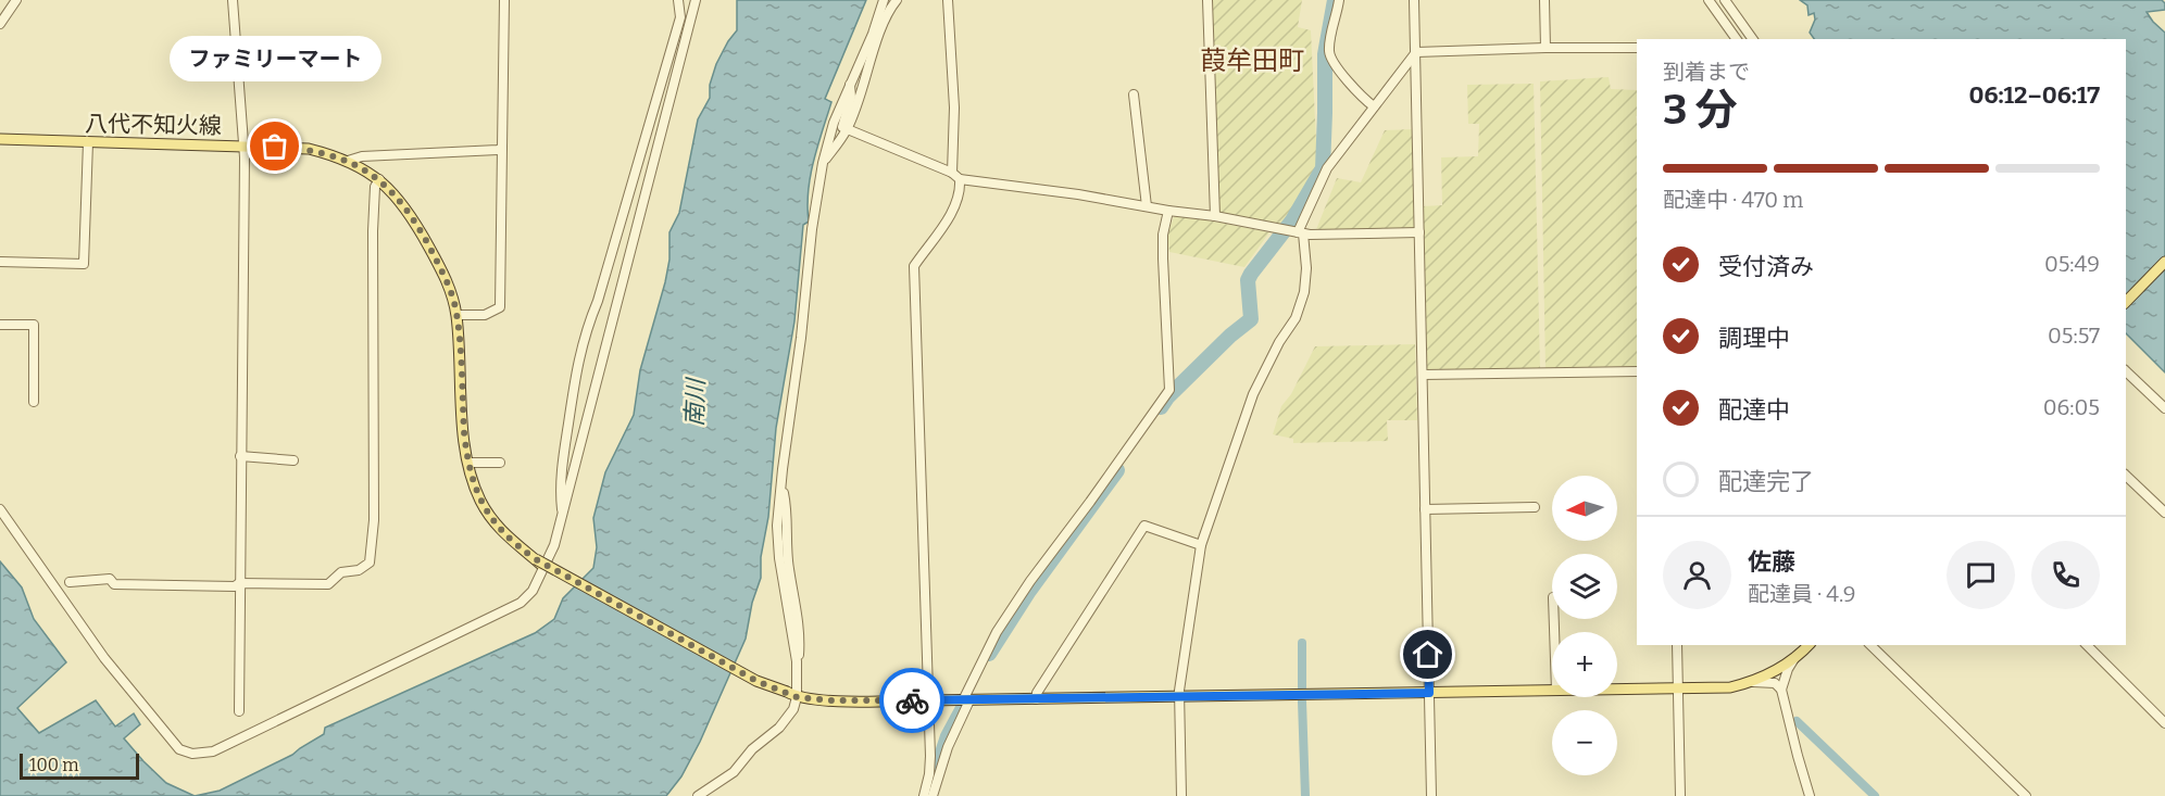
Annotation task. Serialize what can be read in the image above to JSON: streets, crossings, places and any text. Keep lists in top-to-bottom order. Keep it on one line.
{"streets":{"main road":["八代不知火線"]},"districts":["葭牟田町"],"water":["南川"],"places":["ファミリーマート"],"scale_bar":"100 m","north":"left","page":{"bubble":"ファミリーマート","heading":["3 分","到着まで","06:12–06:17"],"panel":["佐藤","配達員 · 4.9"],"bar":"配達中 · 470 m","list":[["受付済み","05:49"],["調理中","05:57"],["配達中","06:05"],"配達完了"],"map_buttons":["+","−"],"scale":"100 m"}}
